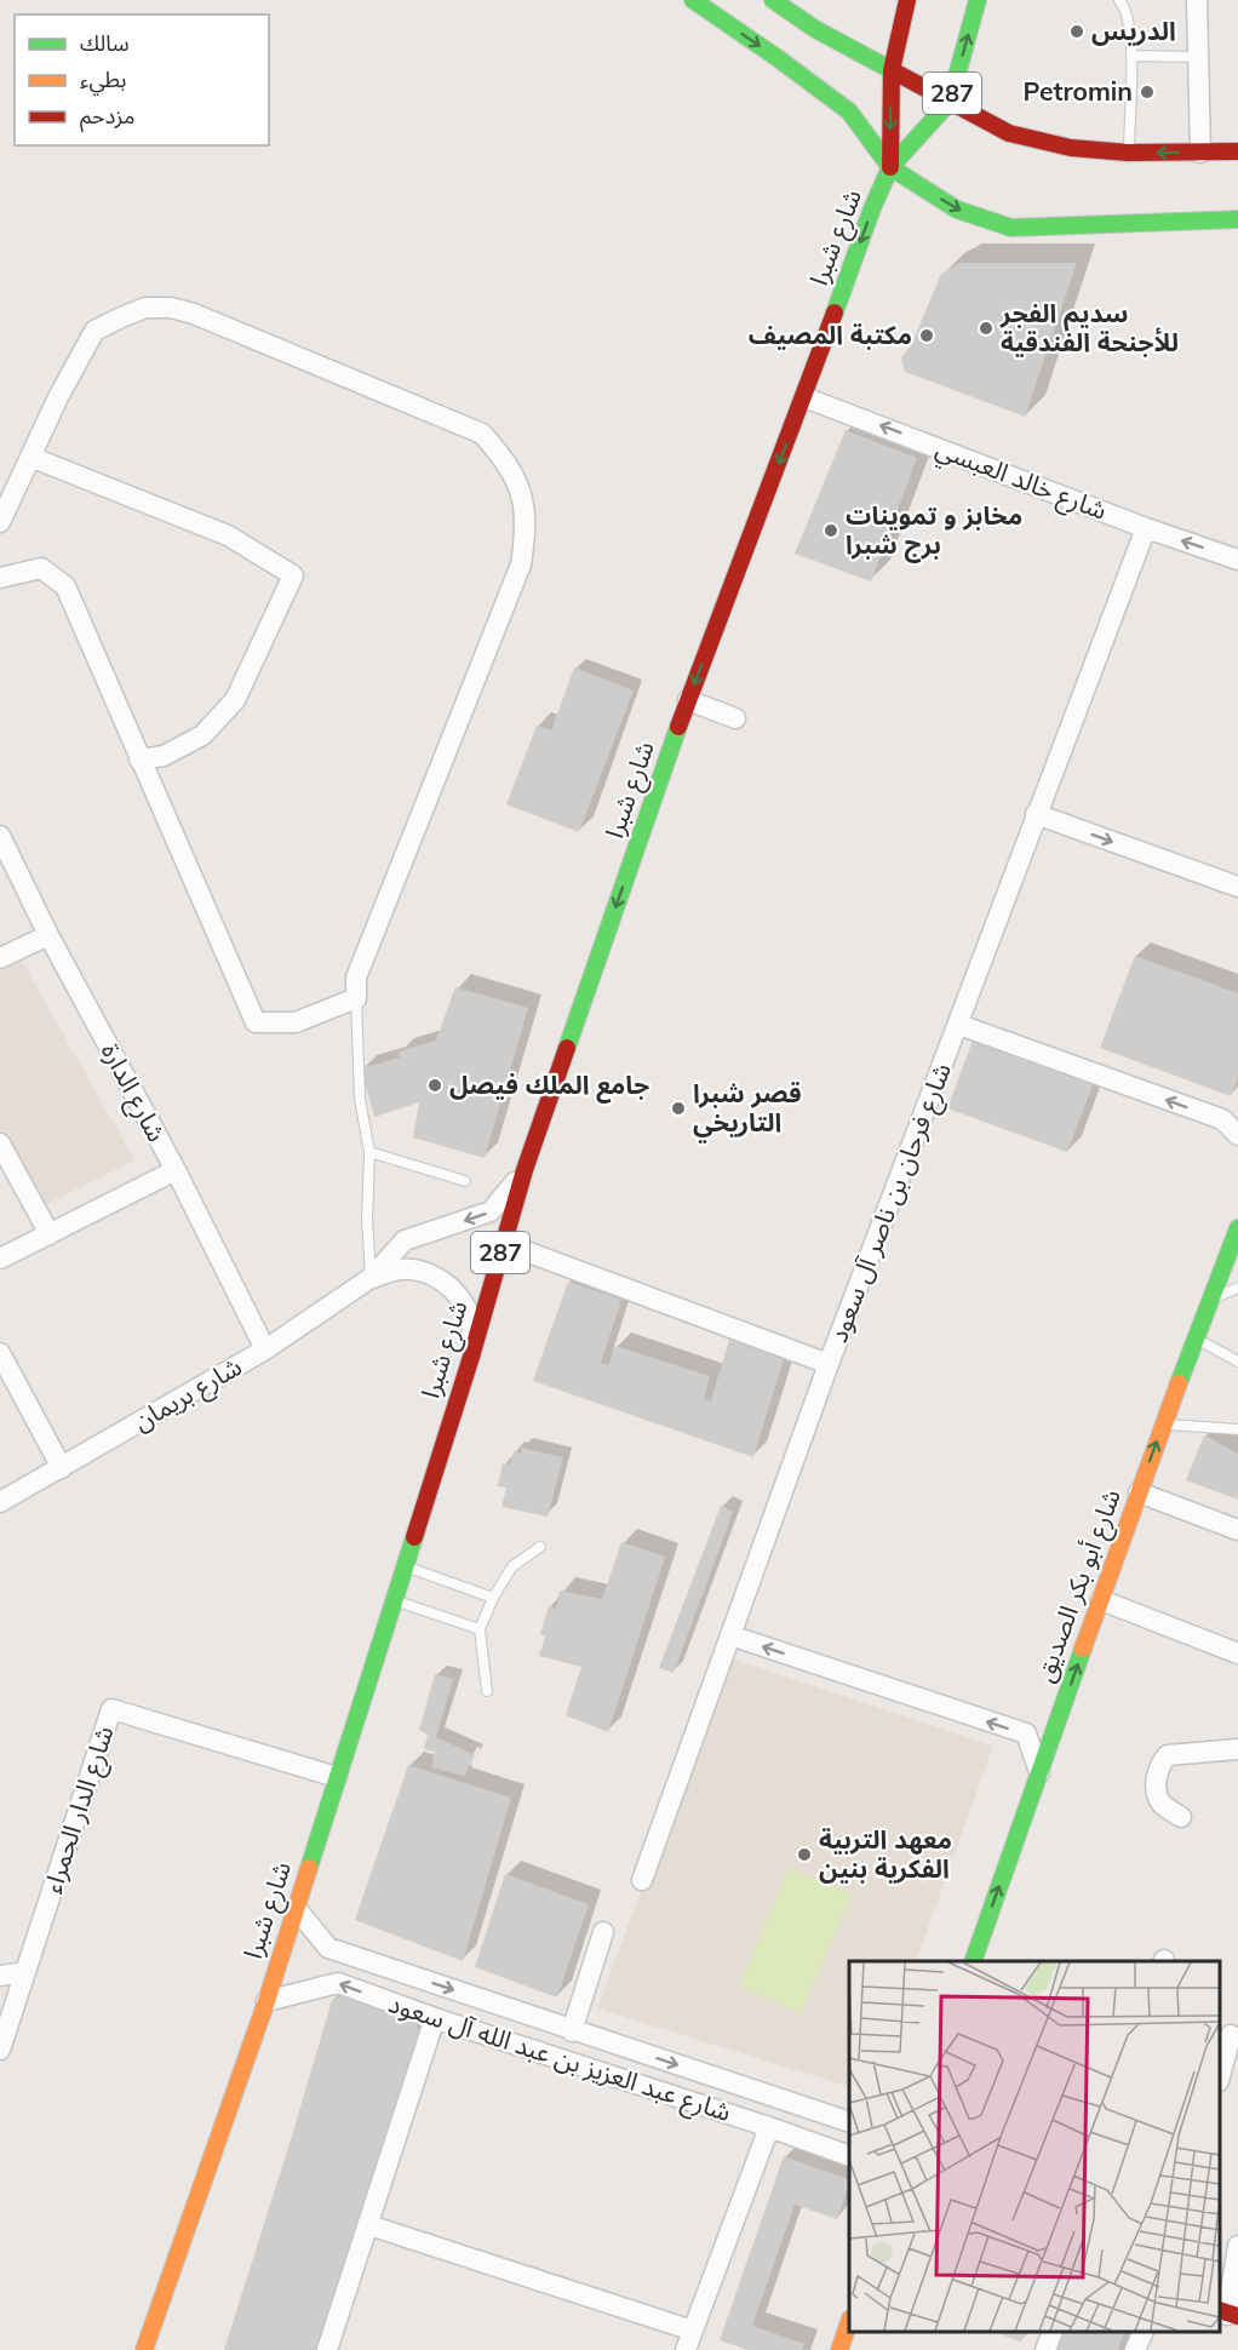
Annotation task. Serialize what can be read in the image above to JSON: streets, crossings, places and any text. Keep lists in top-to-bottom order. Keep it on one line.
{"streets":{"main road":["287","شارع شبرا","شارع أبو بكر الصديق"],"street":["شارع خالد العبسي","شارع الدارة","شارع فرحان بن ناصر آل سعود","شارع بريمان","شارع الدار الحمراء","شارع عبد العزيز بن عبد الله آل سعود"]},"crossings":[["287","شارع شبرا"],["شارع شبرا","شارع خالد العبسي"],["شارع شبرا","شارع الدار الحمراء"],["شارع شبرا","شارع عبد العزيز بن عبد الله آل سعود"],["شارع خالد العبسي","شارع فرحان بن ناصر آل سعود"],["شارع الدارة","شارع بريمان"]],"one_way":["شارع شبرا","شارع خالد العبسي","شارع أبو بكر الصديق"],"places":["الدريس","Petromin","سديم الفجر للأجنحة الفندقية","مكتبة المصيف","مخابز و تموينات برج شبرا","جامع الملك فيصل","قصر شبرا التاريخي","معهد التربية الفكرية بنين"],"legend":["سالك","بطيء","مزدحم"]}
